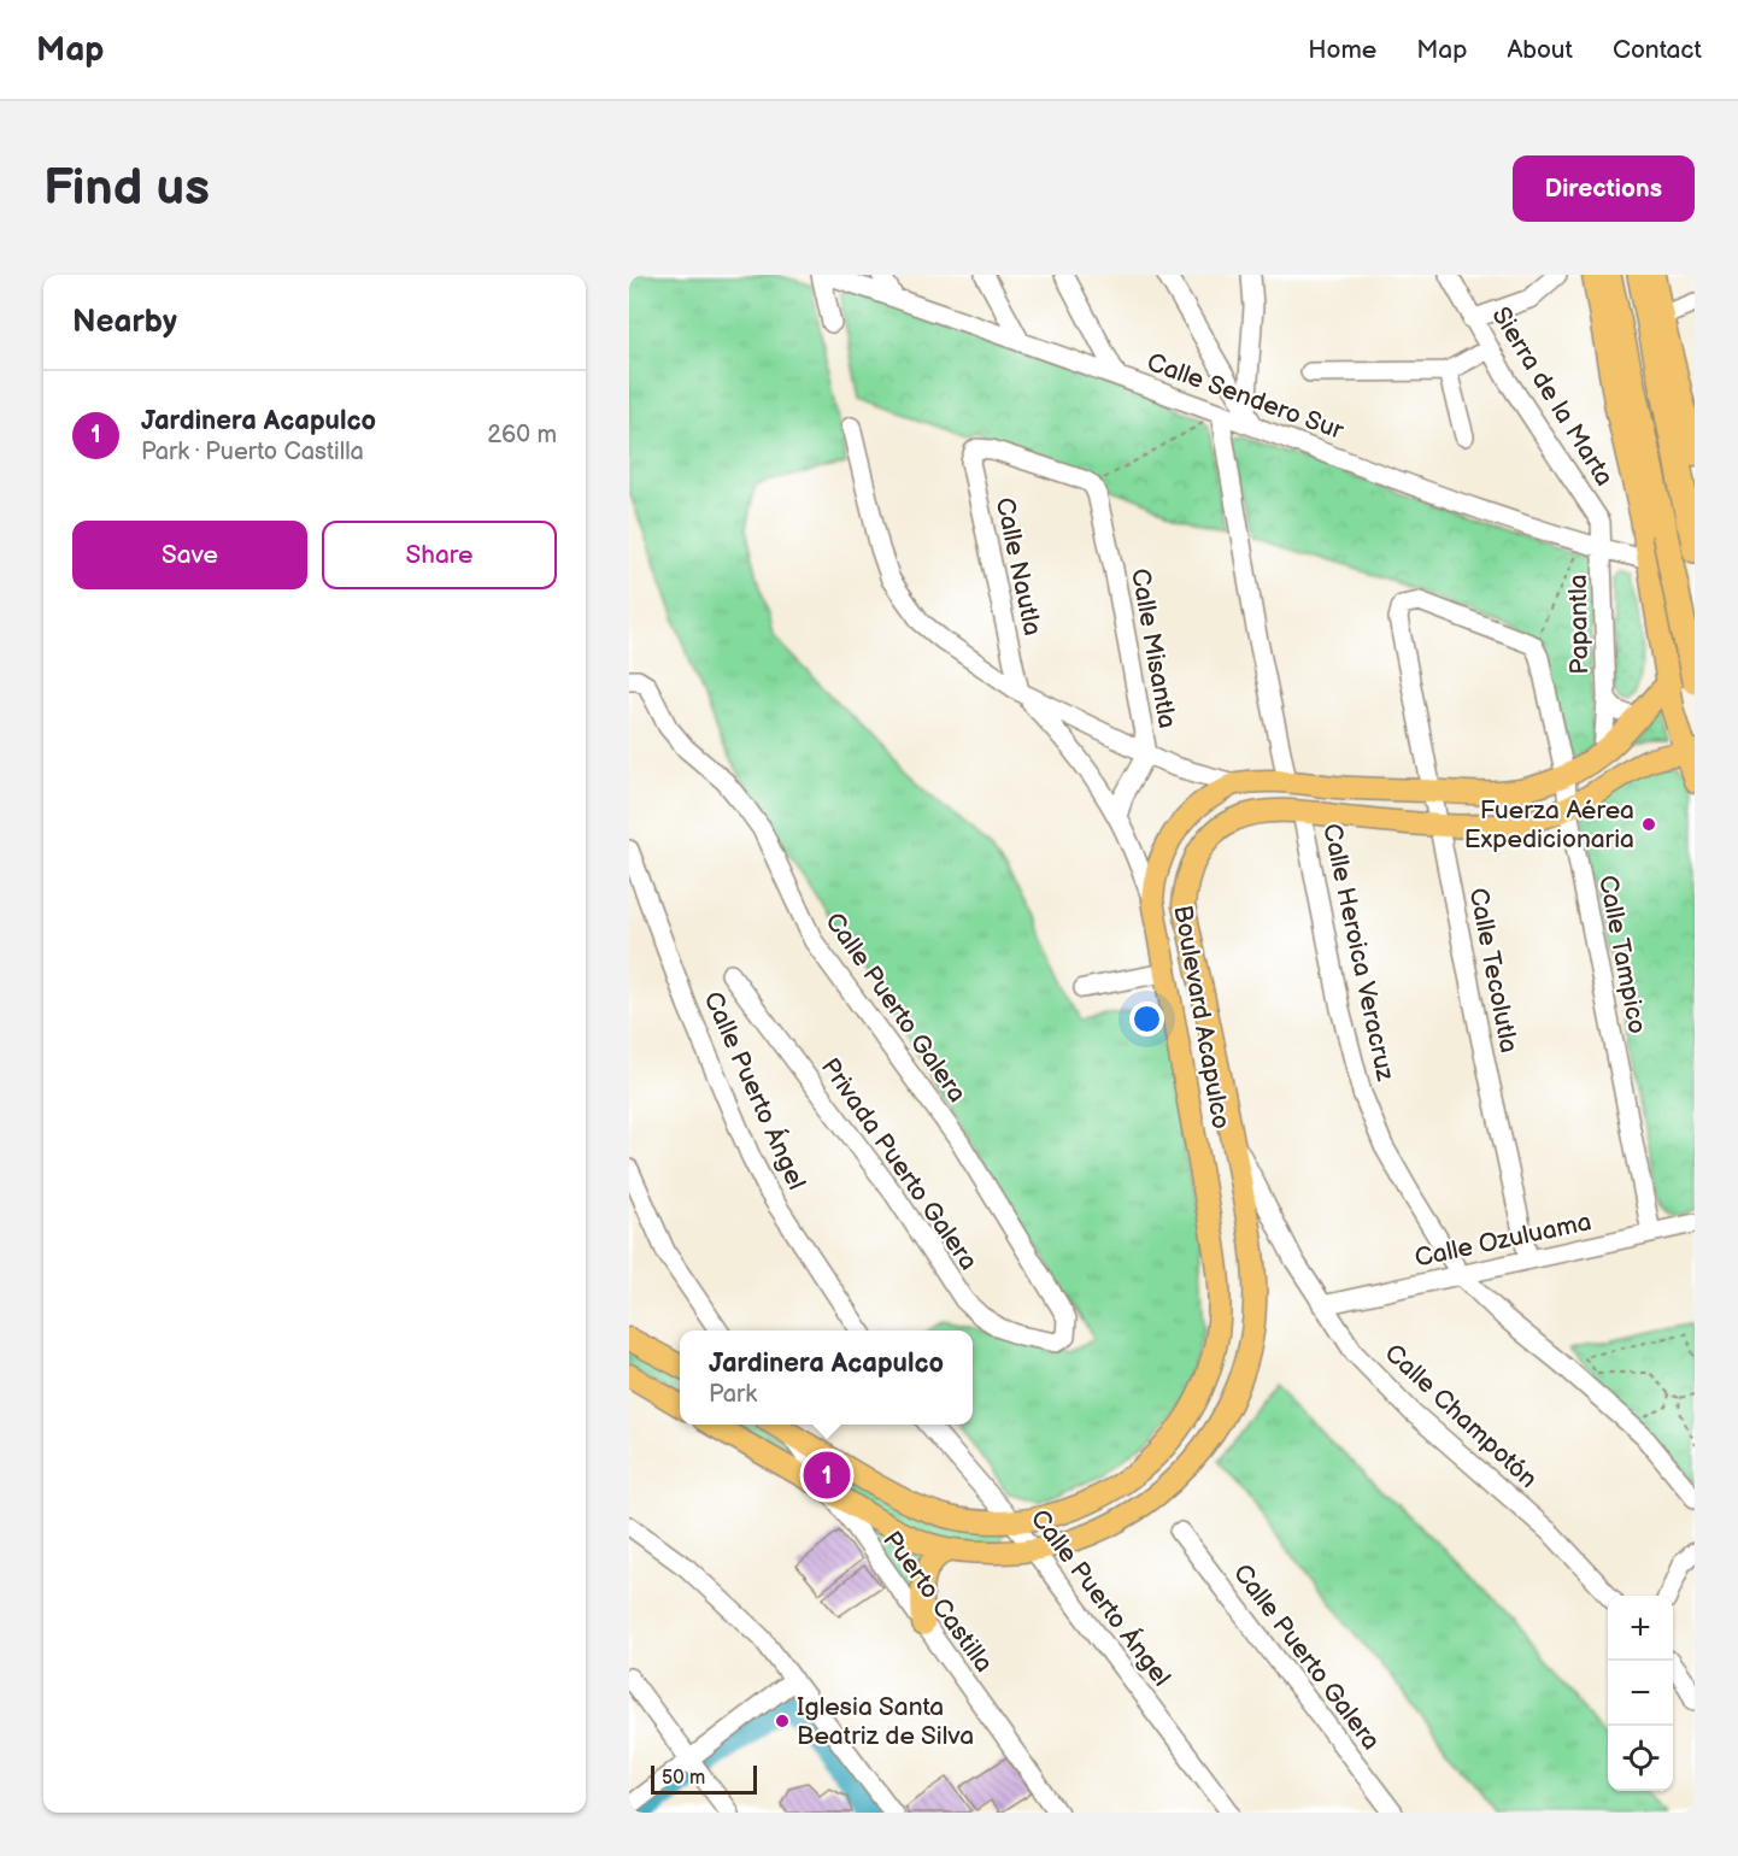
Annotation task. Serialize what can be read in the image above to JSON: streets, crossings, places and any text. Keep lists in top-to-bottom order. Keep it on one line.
{"streets":{"main road":["Boulevard Acapulco"],"street":["Calle Sendero Sur","Sierra de la Marta","Calle Nautla","Papantla","Calle Misantla","Calle Heroica Veracruz","Calle Tampico","Calle Tecolutla","Calle Puerto Galera","Calle Puerto Ángel","Privada Puerto Galera","Calle Ozuluama","Calle Champotón","Puerto Castilla"]},"crossings":[["Calle Sendero Sur","Sierra de la Marta"],["Calle Sendero Sur","Papantla"],["Sierra de la Marta","Papantla"],["Calle Nautla","Calle Misantla"],["Papantla","Boulevard Acapulco"],["Calle Heroica Veracruz","Boulevard Acapulco"],["Calle Heroica Veracruz","Calle Ozuluama"],["Calle Tampico","Calle Tecolutla"],["Calle Tampico","Boulevard Acapulco"],["Calle Tampico","Calle Ozuluama"],["Calle Tecolutla","Boulevard Acapulco"],["Calle Tecolutla","Calle Ozuluama"],["Calle Puerto Galera","Privada Puerto Galera"],["Boulevard Acapulco","Calle Puerto Ángel"],["Boulevard Acapulco","Calle Champotón"],["Calle Ozuluama","Calle Champotón"]],"places":["Fuerza Aérea Expedicionaria","Iglesia Santa Beatriz de Silva"],"scale_bar":"50 m","page":{"header":"Map","nav":["Home","Map","About","Contact"],"buttons":["Directions",["Save","Share"]],"title":"Find us","heading":"Nearby","list":[{"mark":"1","name":"Jardinera Acapulco","note":"Park · Puerto Castilla","value":"260 m"}],"popup":["Jardinera Acapulco","Park"],"pins":"1","map_buttons":["+","−"],"scale":"50 m"}}
